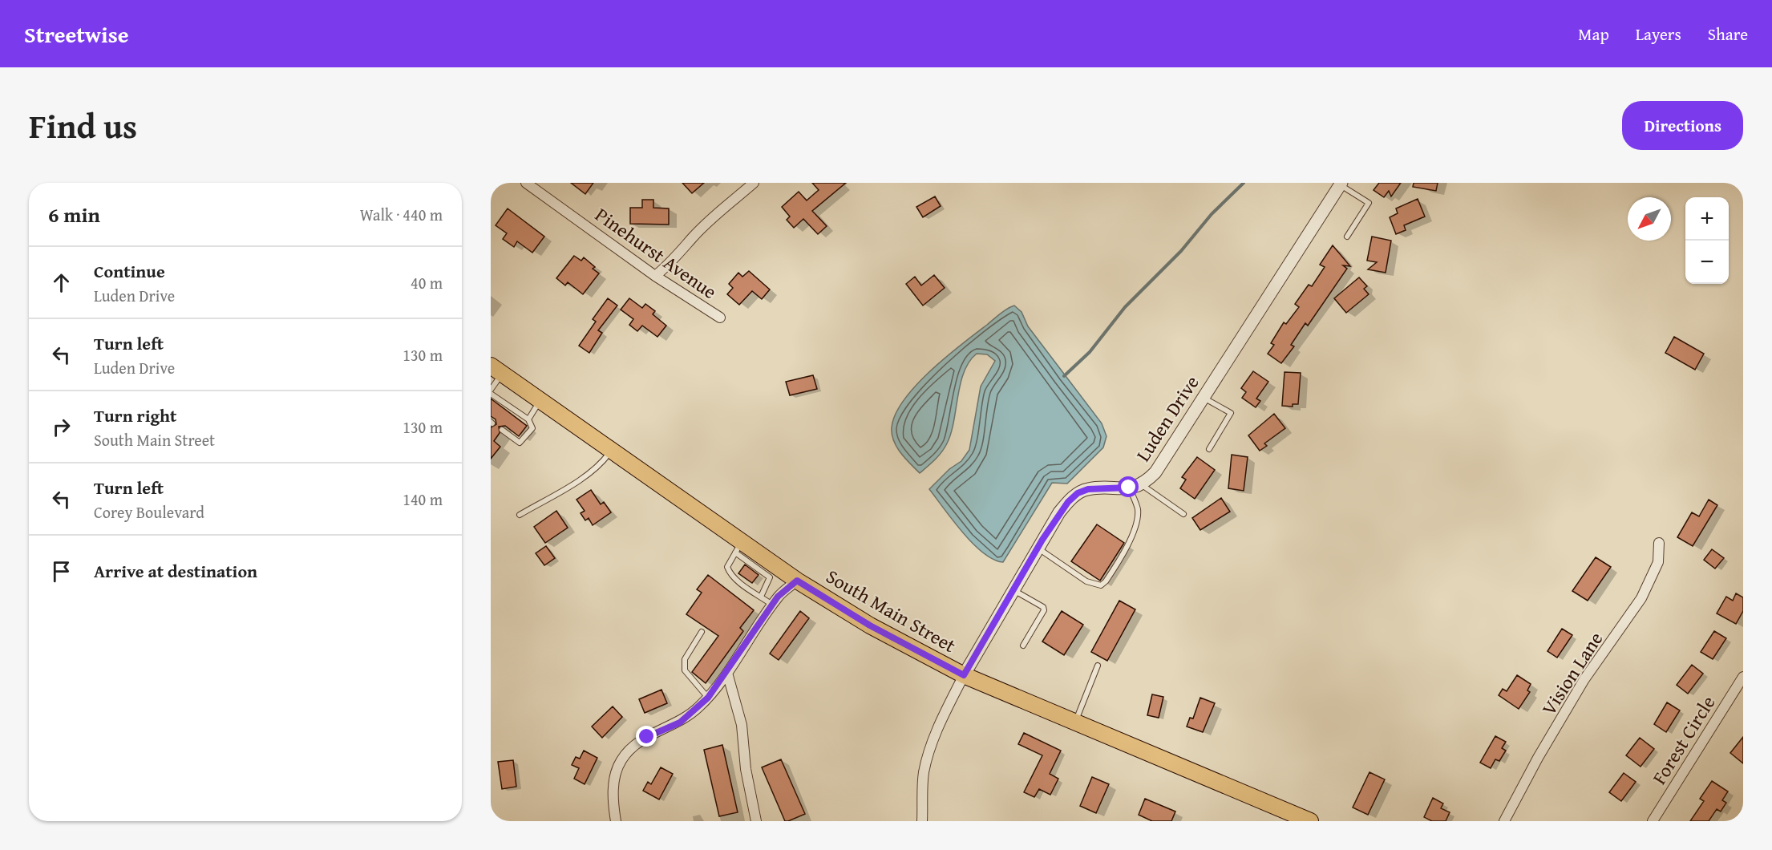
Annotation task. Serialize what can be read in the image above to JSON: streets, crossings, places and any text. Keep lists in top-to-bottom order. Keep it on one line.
{"streets":{"main road":["South Main Street"],"street":["Pinehurst Avenue","Luden Drive","Vision Lane","Forest Circle"]},"north":"bottom left","page":{"header":"Streetwise","nav":["Map","Layers","Share"],"title":"Find us","buttons":"Directions","heading":["6 min","Walk · 440 m"],"map_buttons":["+","−"],"list":[["Continue","Luden Drive","40 m"],["Turn left","Luden Drive","130 m"],["Turn right","South Main Street","130 m"],["Turn left","Corey Boulevard","140 m"],"Arrive at destination"]}}
